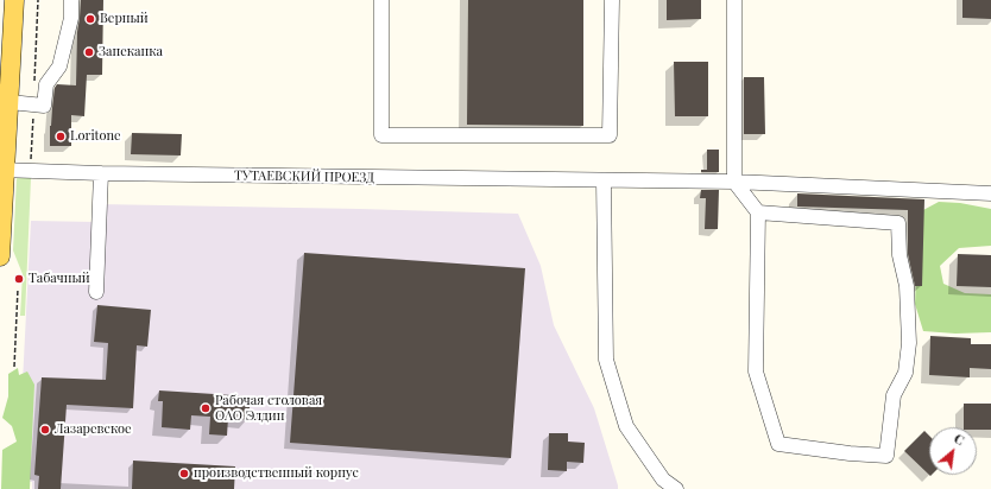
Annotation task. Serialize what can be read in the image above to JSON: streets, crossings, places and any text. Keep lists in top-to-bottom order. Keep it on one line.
{"streets":{"street":["ТУТАЕВСКИЙ ПРОЕЗД"]},"places":["Верный","Запеканка","Loritone","Табачный","Рабочая столовая ОАО Элдин","Лазаревское","производственный корпус"],"north":"top right"}
